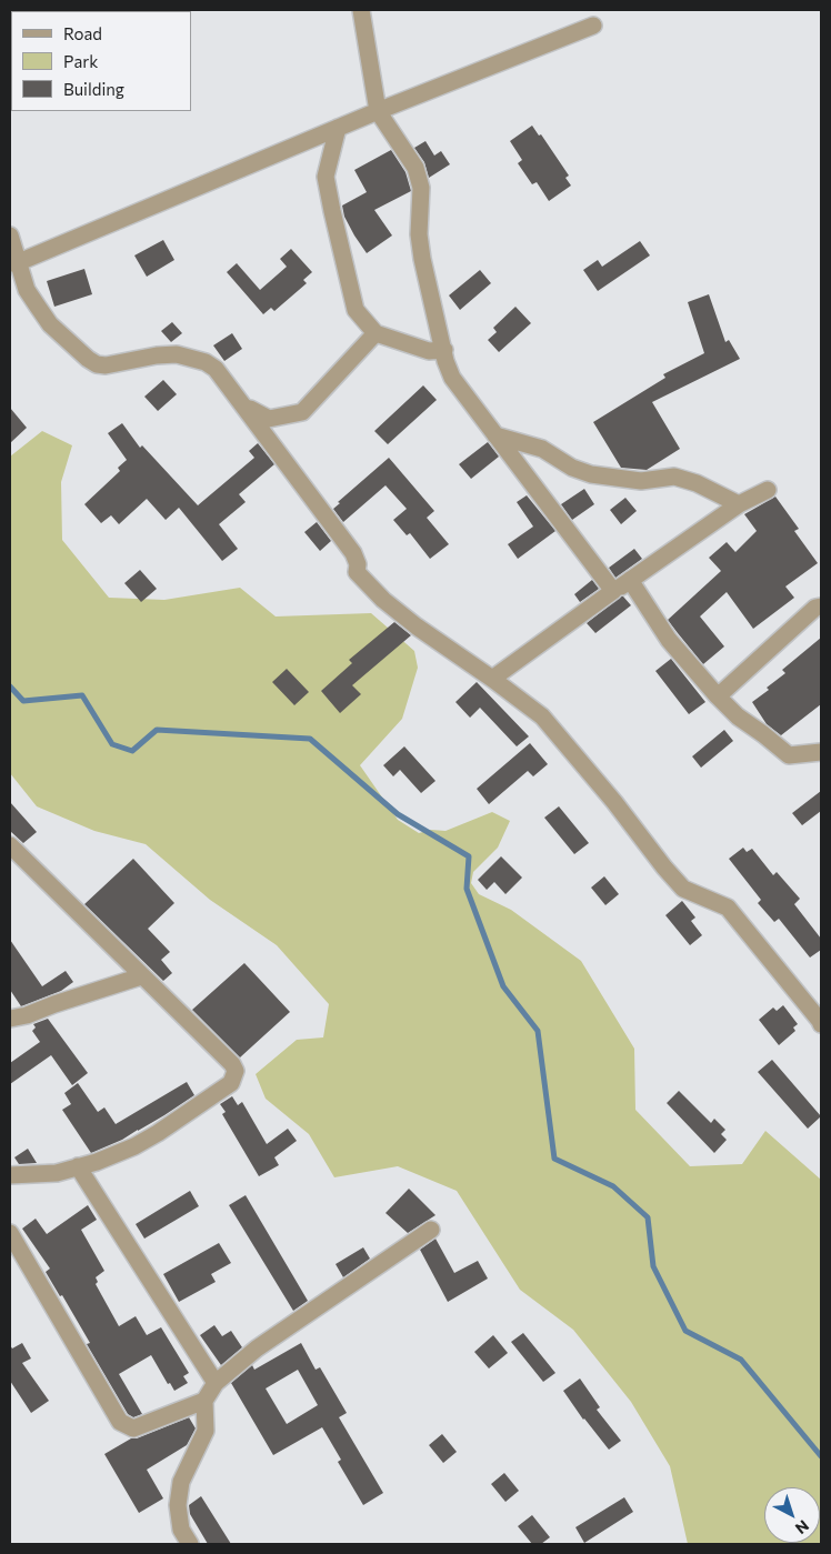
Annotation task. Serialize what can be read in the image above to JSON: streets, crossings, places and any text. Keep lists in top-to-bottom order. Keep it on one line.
{"legend":["Road","Park","Building"],"north":"bottom right"}
